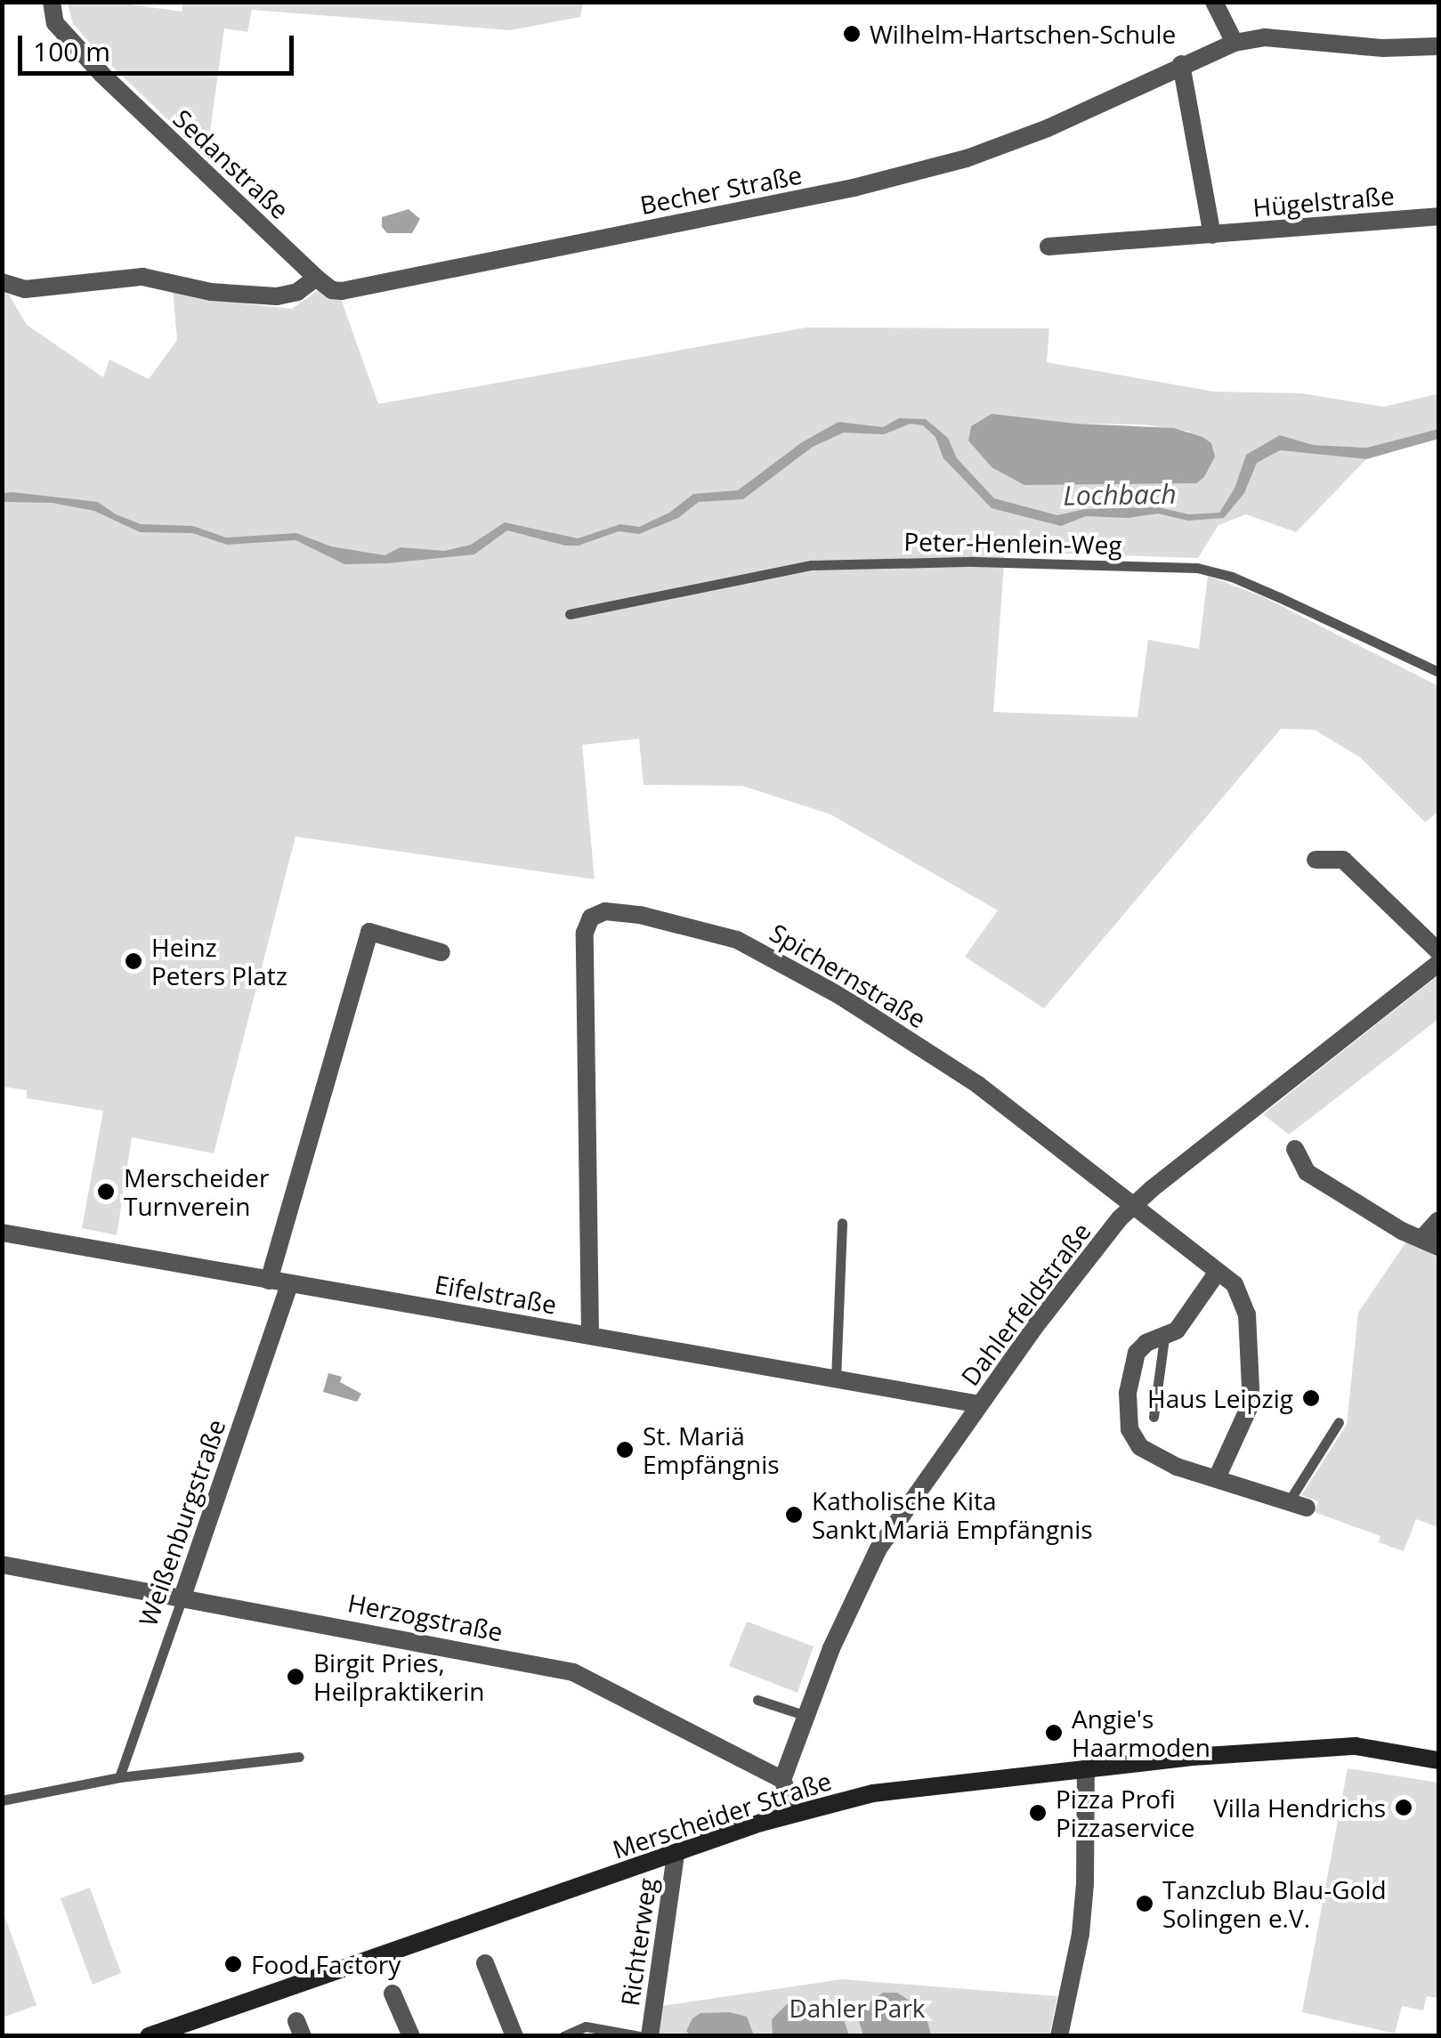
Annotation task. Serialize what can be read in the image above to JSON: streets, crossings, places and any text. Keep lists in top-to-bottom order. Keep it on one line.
{"streets":{"main road":["Merscheider Straße"],"street":["Sedanstraße","Becher Straße","Hügelstraße","Spichernstraße","Eifelstraße","Dahlerfeldstraße","Weißenburgstraße","Herzogstraße","Richterweg"],"lane":["Peter-Henlein-Weg"]},"crossings":[["Sedanstraße","Becher Straße"],["Spichernstraße","Eifelstraße"],["Spichernstraße","Dahlerfeldstraße"],["Eifelstraße","Dahlerfeldstraße"],["Eifelstraße","Weißenburgstraße"],["Dahlerfeldstraße","Herzogstraße"],["Weißenburgstraße","Herzogstraße"],["Merscheider Straße","Richterweg"]],"water":["Lochbach"],"parks":["Dahler Park"],"places":["Wilhelm-Hartschen-Schule","Heinz Peters Platz","Merscheider Turnverein","Haus Leipzig","St. Mariä Empfängnis","Katholische Kita Sankt Mariä Empfängnis","Birgit Pries, Heilpraktikerin","Angie's Haarmoden","Villa Hendrichs","Pizza Profi Pizzaservice","Tanzclub Blau-Gold Solingen e.V.","Food Factory"],"scale_bar":"100 m"}
